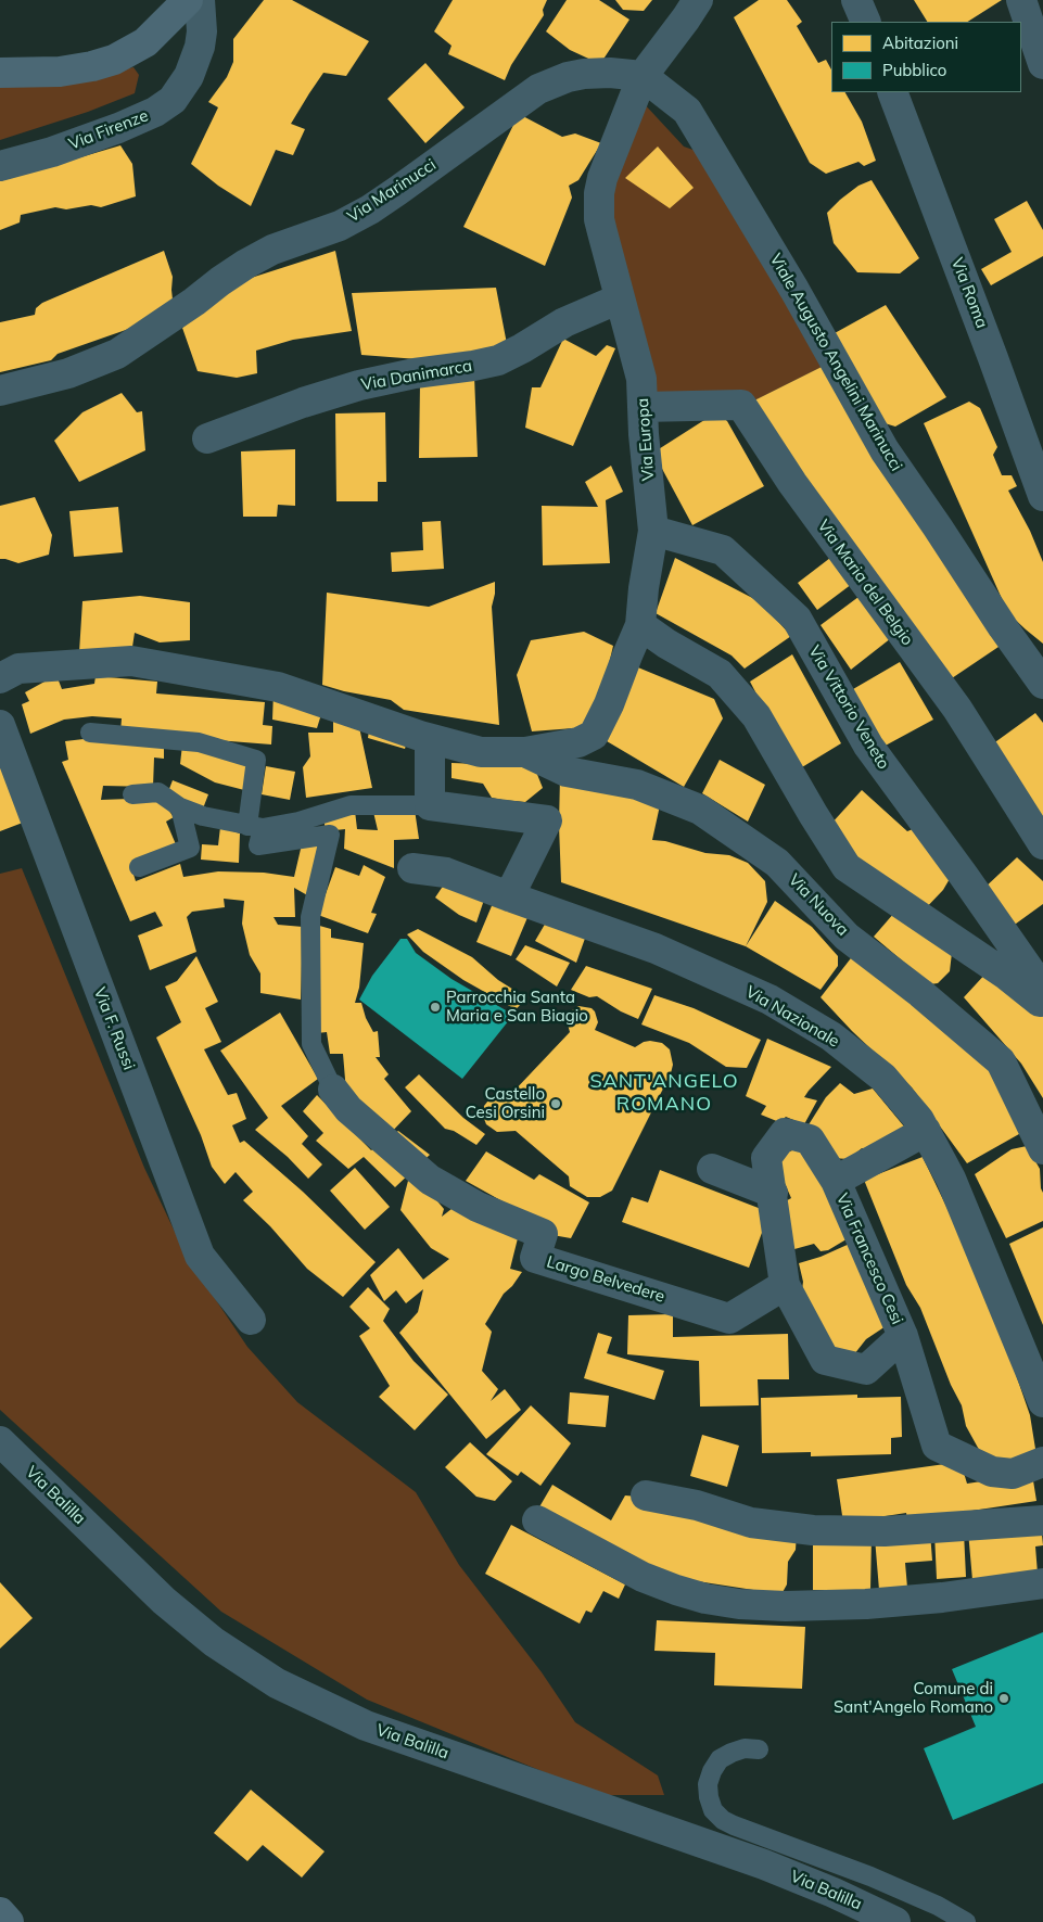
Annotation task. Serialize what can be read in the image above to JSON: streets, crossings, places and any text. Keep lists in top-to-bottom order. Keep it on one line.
{"streets":{"street":["Via Firenze","Via Marinucci","Via Roma","Viale Augusto Angelini Marinucci","Via Danimarca","Via Europa","Via Maria del Belgio","Via Vittorio Veneto","Via Nuova","Via Nazionale","Via F. Russi","Via Francesco Cesi","Largo Belvedere","Via Balilla"]},"crossings":[["Via Marinucci","Viale Augusto Angelini Marinucci"],["Via Marinucci","Via Europa"],["Viale Augusto Angelini Marinucci","Via Europa"],["Via Danimarca","Via Europa"],["Via Europa","Via Maria del Belgio"],["Via Europa","Via Vittorio Veneto"],["Via Europa","Via Nuova"],["Via Nazionale","Via Francesco Cesi"],["Via Francesco Cesi","Largo Belvedere"]],"districts":["SANT'ANGELO ROMANO"],"places":["Parrocchia Santa Maria e San Biagio","Castello Cesi Orsini","Comune di Sant'Angelo Romano"],"legend":["Abitazioni","Pubblico"]}
